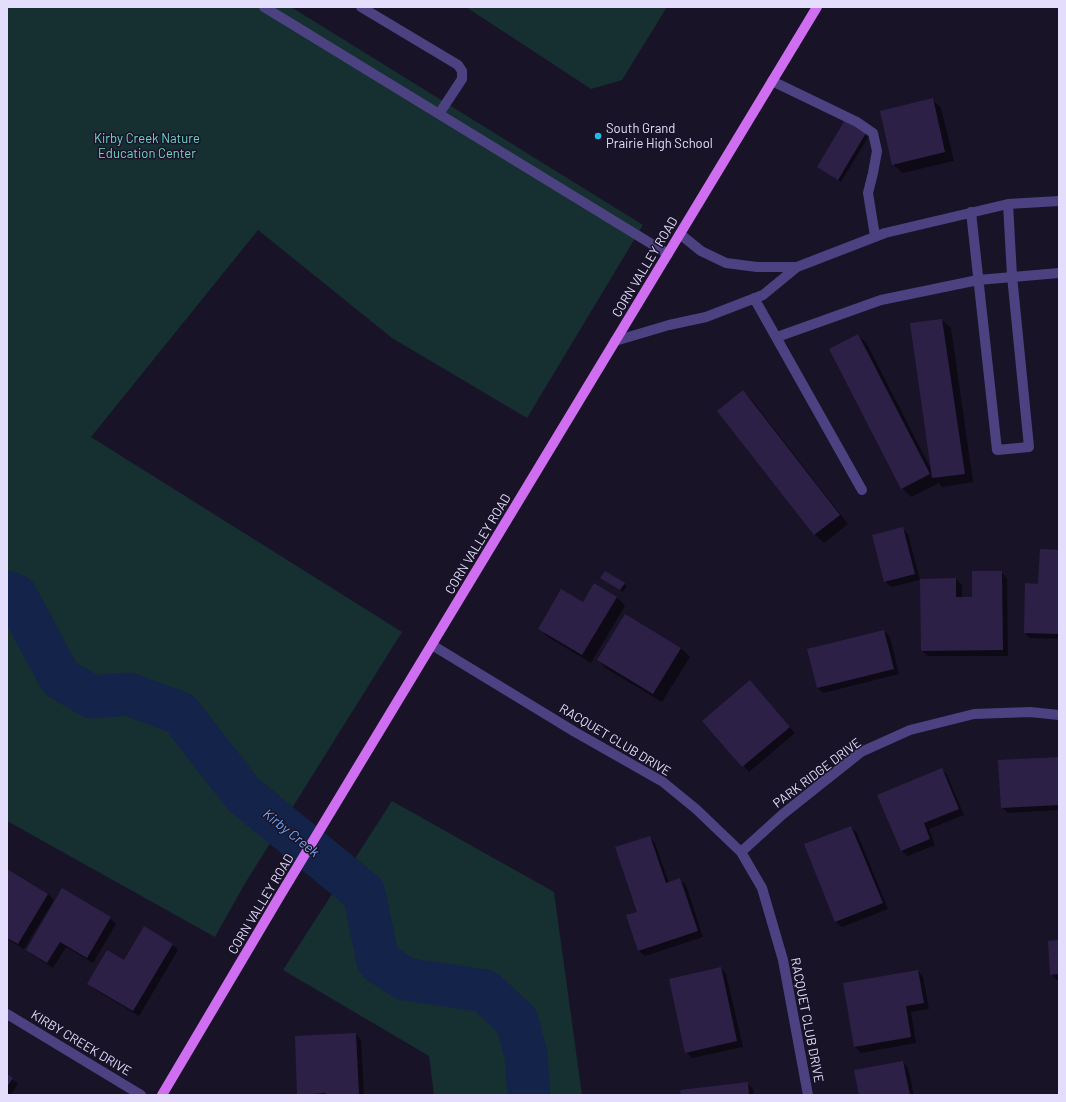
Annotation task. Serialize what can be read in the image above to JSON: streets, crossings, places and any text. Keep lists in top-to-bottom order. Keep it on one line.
{"streets":{"main road":["CORN VALLEY ROAD"],"street":["RACQUET CLUB DRIVE","PARK RIDGE DRIVE","KIRBY CREEK DRIVE"]},"crossings":[["CORN VALLEY ROAD","RACQUET CLUB DRIVE"],["RACQUET CLUB DRIVE","PARK RIDGE DRIVE"]],"water":["Kirby Creek"],"parks":["Kirby Creek Nature Education Center"],"places":["South Grand Prairie High School"]}
